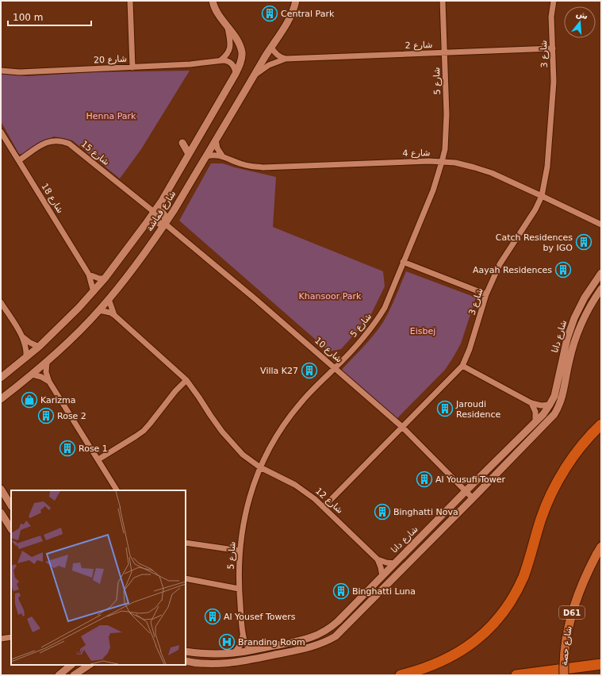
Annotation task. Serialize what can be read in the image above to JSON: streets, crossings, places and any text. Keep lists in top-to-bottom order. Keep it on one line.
{"streets":{"main road":["D61","شارع حصة"],"street":["شارع 2","شارع 3","شارع 20","شارع 5","شارع 15","شارع 4","شارع 18","شارع قماشة","شارع دانا","شارع 10","شارع 12"]},"crossings":[["شارع 2","شارع 3"],["شارع 2","شارع 5"],["شارع 2","شارع قماشة"],["شارع 3","شارع 4"],["شارع 3","شارع 10"],["شارع 3","شارع 12"],["شارع 5","شارع 4"],["شارع 5","شارع دانا"],["شارع 5","شارع 10"],["شارع 5","شارع 12"],["شارع 15","شارع 18"],["شارع 15","شارع قماشة"],["شارع 4","شارع قماشة"],["شارع 18","شارع قماشة"],["شارع قماشة","شارع 10"],["شارع دانا","شارع 10"],["شارع دانا","شارع 12"]],"parks":["Henna Park","Khansoor Park","Eisbej"],"places":{"building":["Central Park","Catch Residences by IGO","Aayah Residences","Villa K27","Jaroudi Residence","Rose 2","Rose 1","Al Yousufi Tower","Binghatti Nova","Binghatti Luna","Al Yousef Towers"],"shop":["Karizma"],"hospital":["Branding Room"]},"scale_bar":"100 m","north":"top"}
